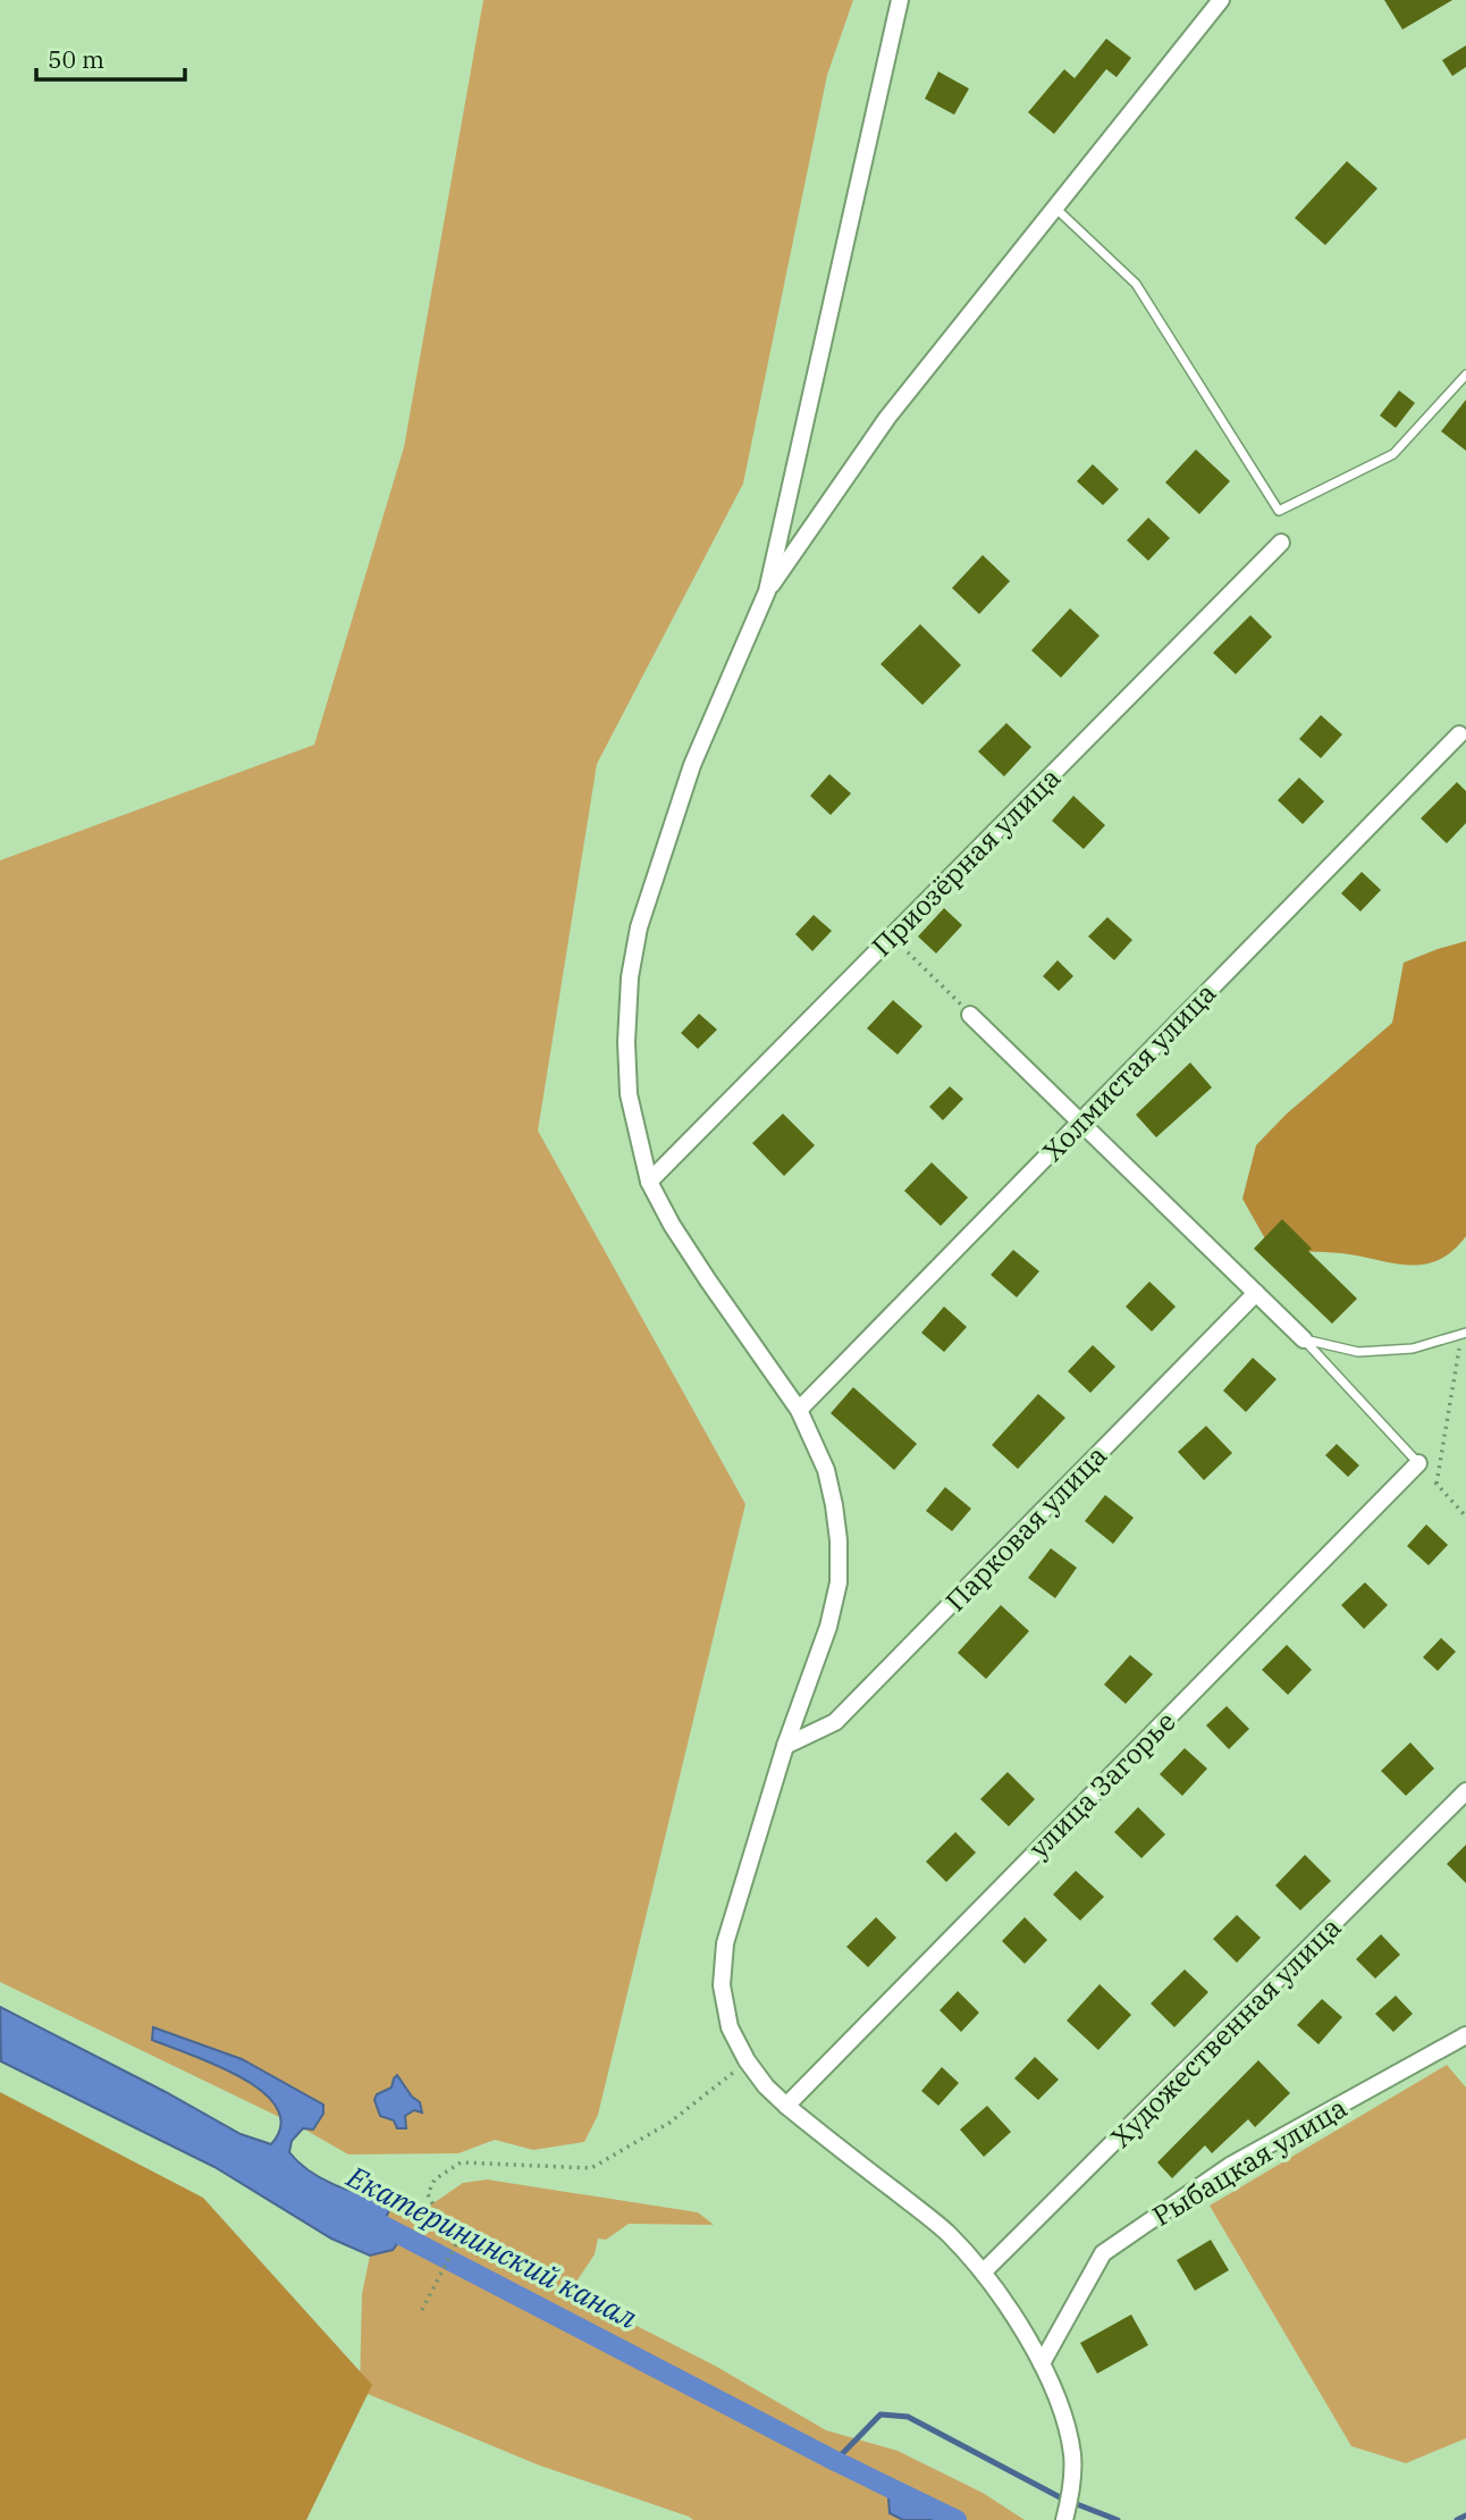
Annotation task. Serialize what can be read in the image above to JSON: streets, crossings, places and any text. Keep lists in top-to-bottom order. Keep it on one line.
{"streets":{"street":["Приозёрная улица","Холмистая улица","Парковая улица","улица Загорье","Художественная улица","Рыбацкая улица"]},"water":["Екатерининский канал"],"scale_bar":"50 m"}
